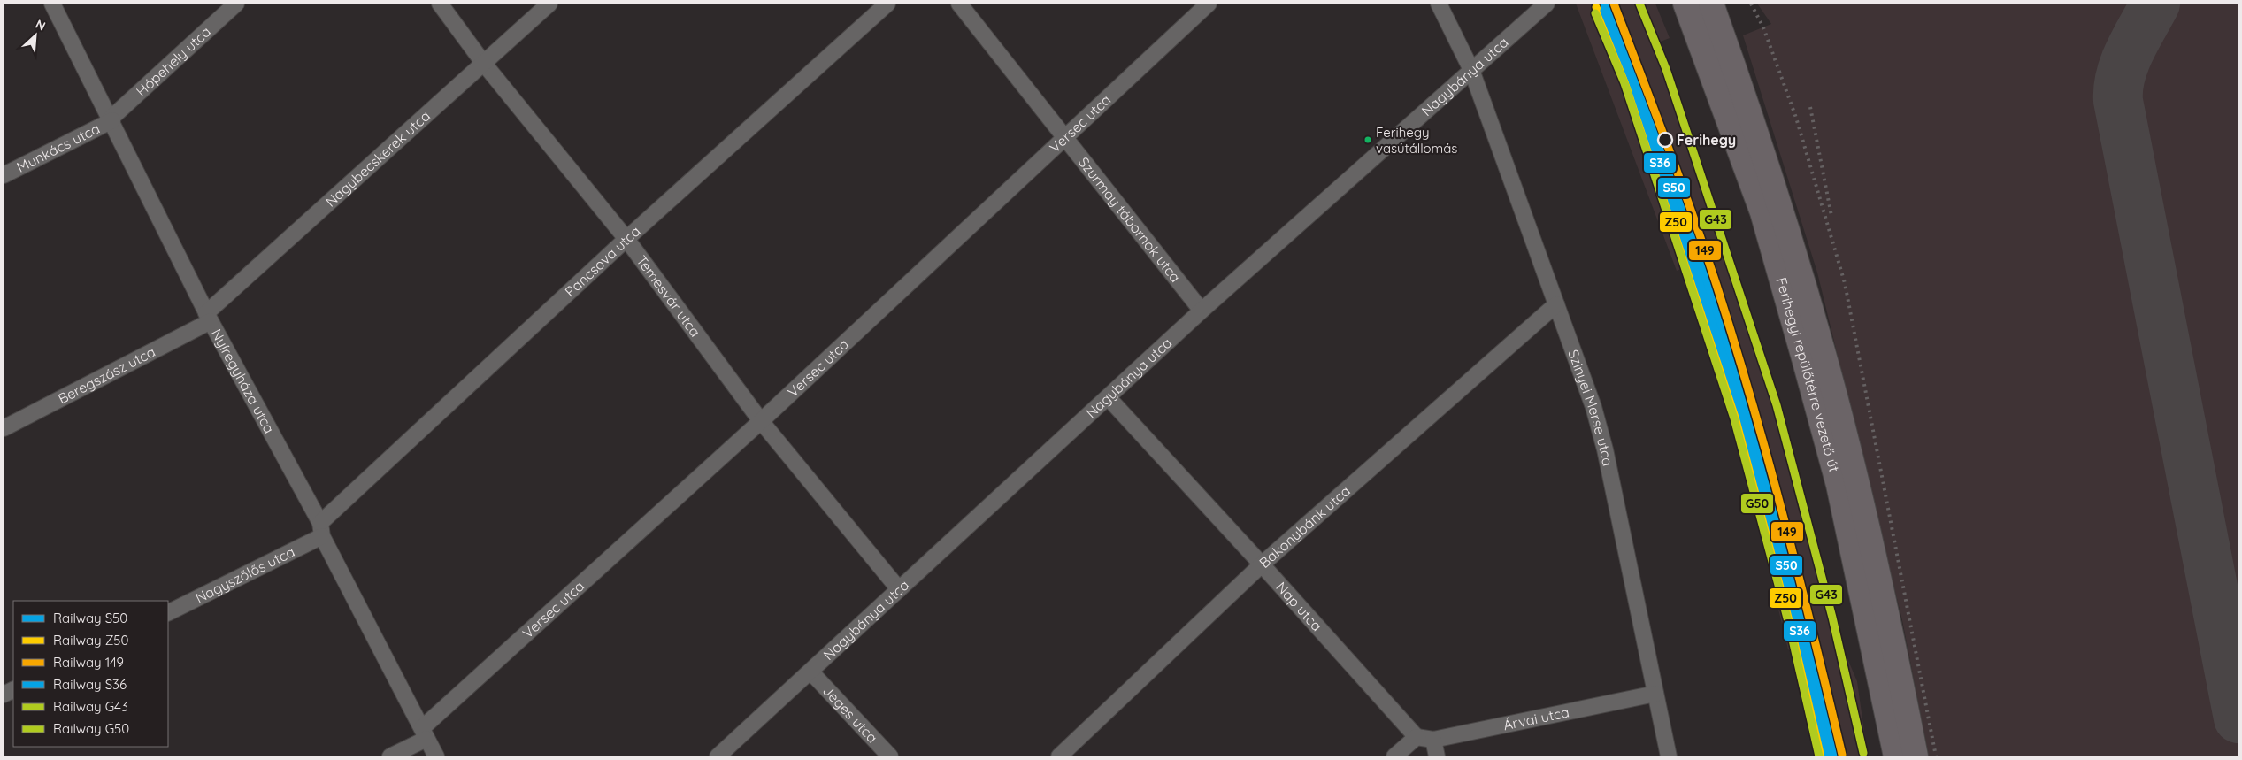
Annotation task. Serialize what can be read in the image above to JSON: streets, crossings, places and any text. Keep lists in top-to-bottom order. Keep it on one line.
{"streets":{"main road":["Ferihegyi repülőtérre vezető út"],"street":["Hópehely utca","Nagybánya utca","Versec utca","Munkács utca","Nagybecskerek utca","Szurmay tábornok utca","Pancsova utca","Temesvár utca","Beregszász utca","Nyíregyháza utca","Szinyei Merse utca","Bakonybánk utca","Nagyszőlős utca","Nap utca","Jeges utca","Árvai utca"]},"crossings":[["Hópehely utca","Munkács utca"],["Hópehely utca","Nyíregyháza utca"],["Nagybánya utca","Szurmay tábornok utca"],["Nagybánya utca","Temesvár utca"],["Nagybánya utca","Szinyei Merse utca"],["Nagybánya utca","Nap utca"],["Nagybánya utca","Jeges utca"],["Versec utca","Szurmay tábornok utca"],["Versec utca","Temesvár utca"],["Versec utca","Nyíregyháza utca"],["Munkács utca","Nyíregyháza utca"],["Nagybecskerek utca","Temesvár utca"],["Nagybecskerek utca","Beregszász utca"],["Nagybecskerek utca","Nyíregyháza utca"],["Pancsova utca","Temesvár utca"],["Pancsova utca","Nyíregyháza utca"],["Pancsova utca","Nagyszőlős utca"],["Beregszász utca","Nyíregyháza utca"],["Nyíregyháza utca","Nagyszőlős utca"],["Szinyei Merse utca","Bakonybánk utca"],["Szinyei Merse utca","Árvai utca"],["Bakonybánk utca","Nap utca"],["Nap utca","Árvai utca"]],"places":["Ferihegy vasútállomás","Ferihegy"],"lines":["rail line S50","rail line 149","rail line G43","rail line Z50","rail line S36","rail line G50"],"legend":["Railway S50","Railway Z50","Railway 149","Railway S36","Railway G43","Railway G50"],"north":"top right"}
